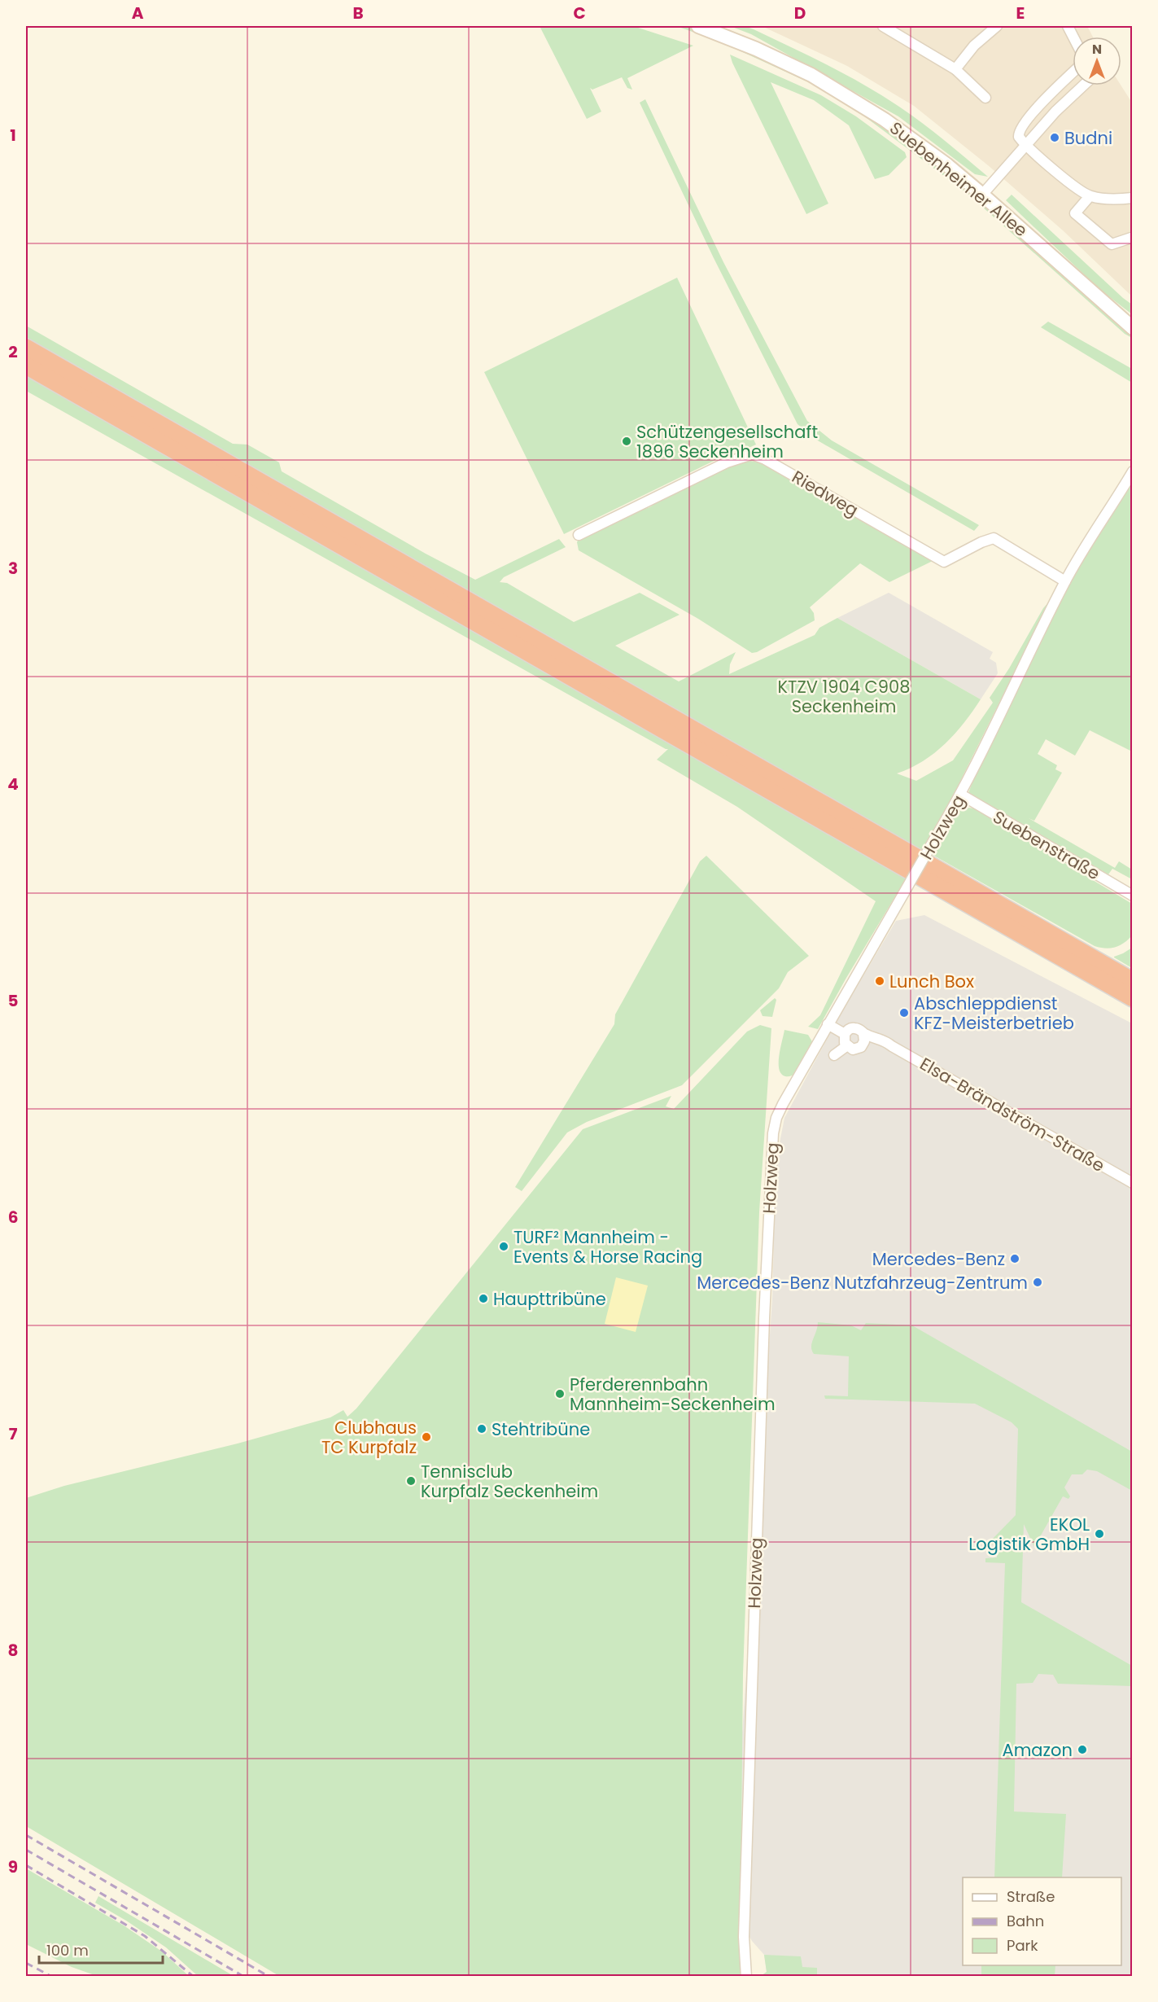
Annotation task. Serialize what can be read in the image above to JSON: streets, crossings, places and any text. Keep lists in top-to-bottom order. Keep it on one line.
{"streets":{"main road":["Suebenheimer Allee"],"street":["Riedweg","Holzweg","Suebenstraße","Elsa-Brändström-Straße"]},"crossings":[["Riedweg","Holzweg"],["Holzweg","Suebenstraße"]],"parks":["KTZV 1904 C908 Seckenheim"],"places":["Budni","Schützengesellschaft 1896 Seckenheim","Lunch Box","Abschleppdienst KFZ-Meisterbetrieb","TURF² Mannheim - Events & Horse Racing","Mercedes-Benz","Mercedes-Benz Nutzfahrzeug-Zentrum","Haupttribüne","Pferderennbahn Mannheim-Seckenheim","Stehtribüne","Clubhaus TC Kurpfalz","Tennisclub Kurpfalz Seckenheim","EKOL Logistik GmbH","Amazon"],"legend":["Straße","Bahn","Park"],"scale_bar":"100 m","north":"top","grid":{"columns":["A","B","C","D","E"],"rows":["1","2","3","4","5","6","7","8","9"]}}
